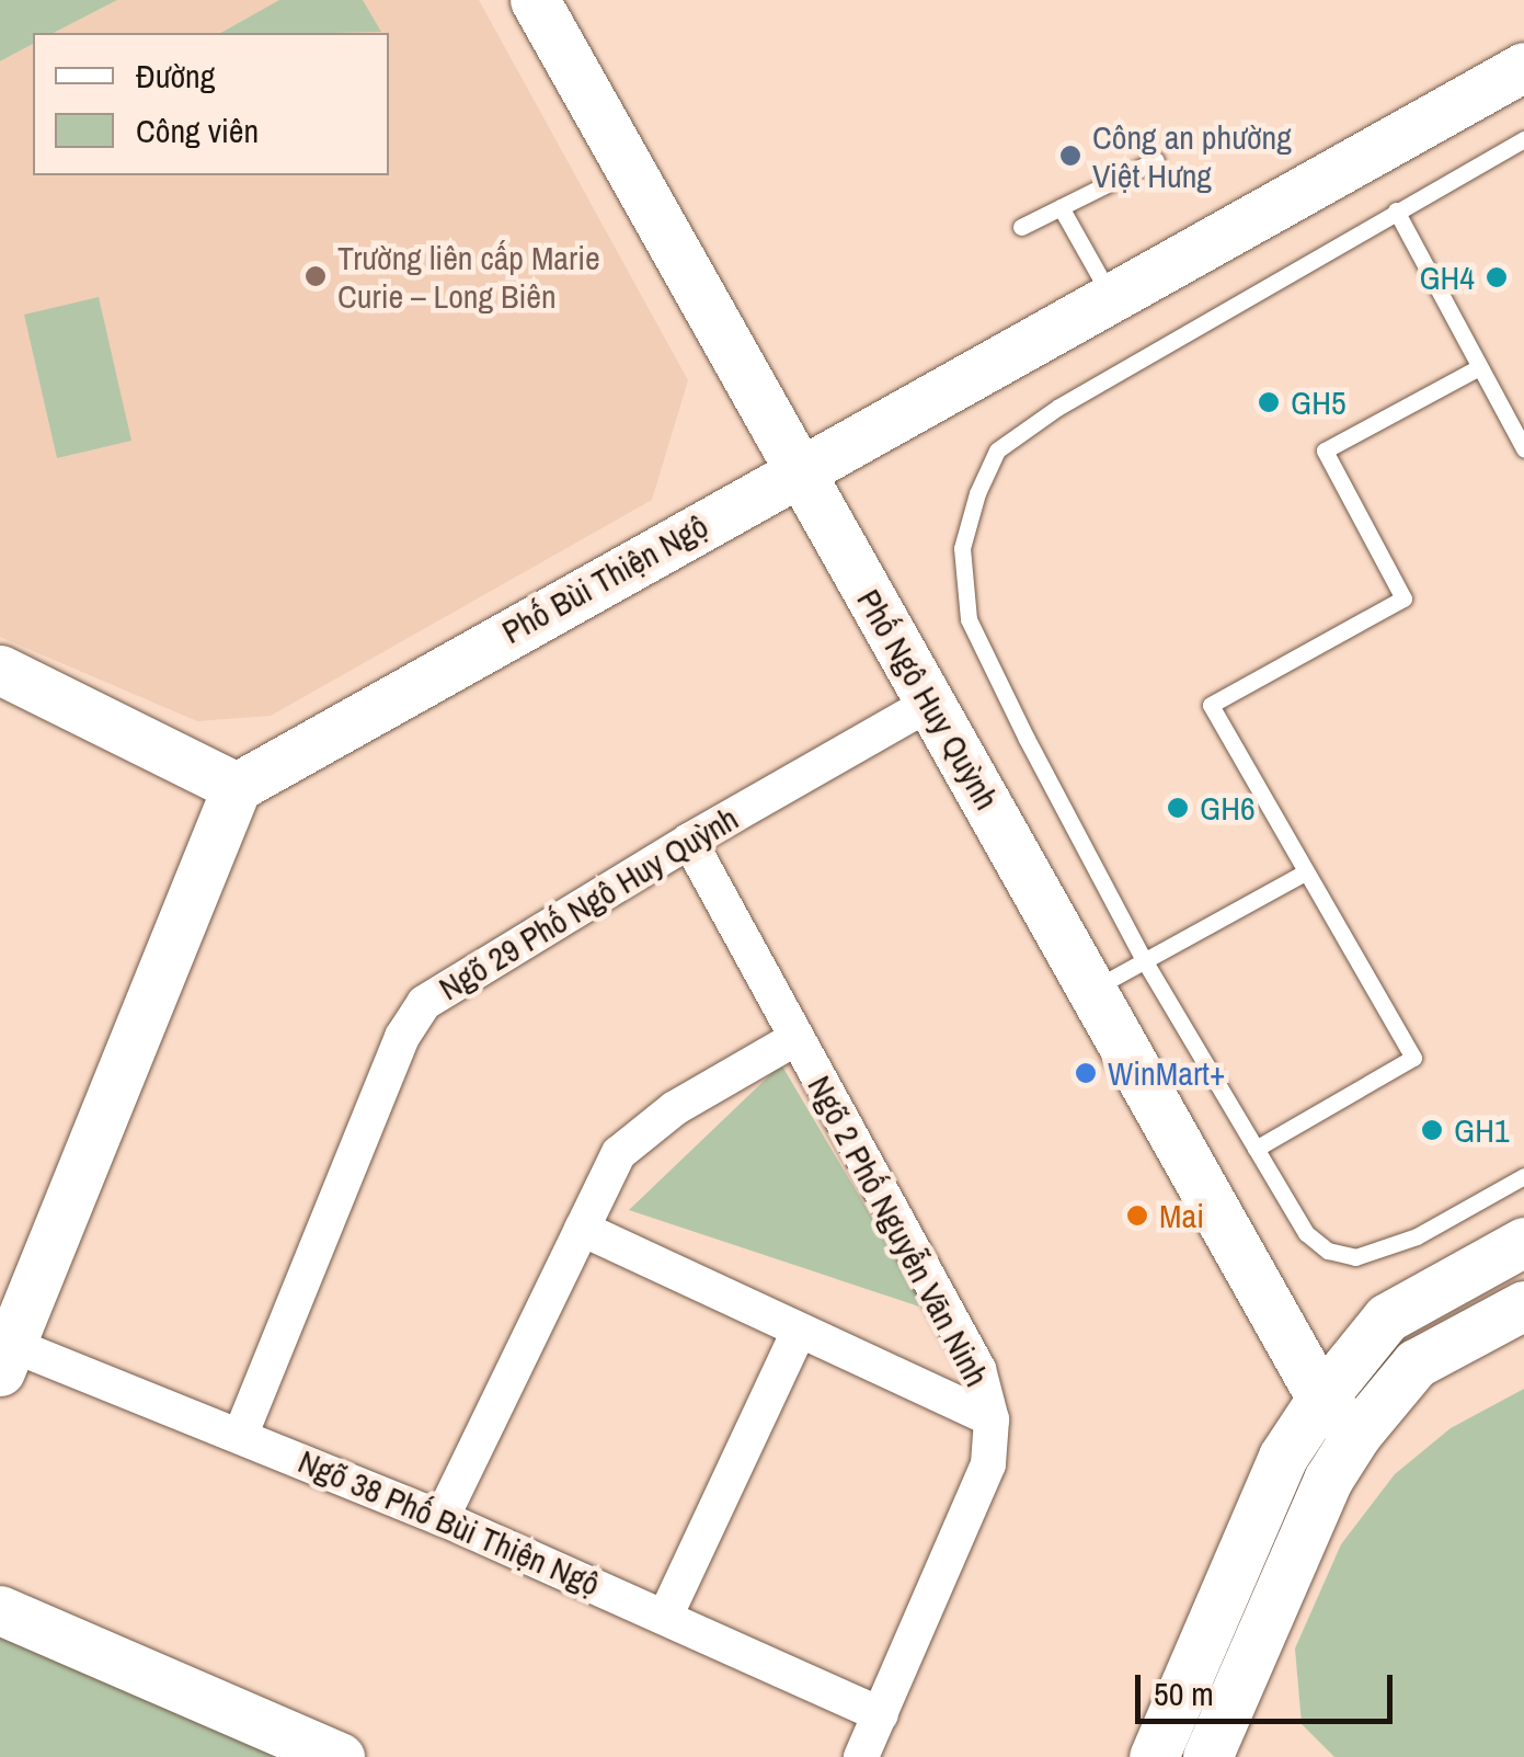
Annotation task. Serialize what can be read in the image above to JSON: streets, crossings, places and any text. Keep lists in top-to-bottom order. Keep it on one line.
{"streets":{"street":["Phố Bùi Thiện Ngộ","Phố Ngô Huy Quỳnh","Ngõ 29 Phố Ngô Huy Quỳnh","Ngõ 2 Phố Nguyễn Văn Ninh","Ngõ 38 Phố Bùi Thiện Ngộ"]},"crossings":[["Phố Bùi Thiện Ngộ","Phố Ngô Huy Quỳnh"],["Phố Ngô Huy Quỳnh","Ngõ 29 Phố Ngô Huy Quỳnh"],["Ngõ 29 Phố Ngô Huy Quỳnh","Ngõ 2 Phố Nguyễn Văn Ninh"],["Ngõ 29 Phố Ngô Huy Quỳnh","Ngõ 38 Phố Bùi Thiện Ngộ"],["Ngõ 2 Phố Nguyễn Văn Ninh","Ngõ 38 Phố Bùi Thiện Ngộ"]],"places":["Công an phường Việt Hưng","Trường liên cấp Marie Curie – Long Biên","GH4","GH5","GH6","WinMart+","GH1","Mai"],"legend":["Đường","Công viên"],"scale_bar":"50 m"}
